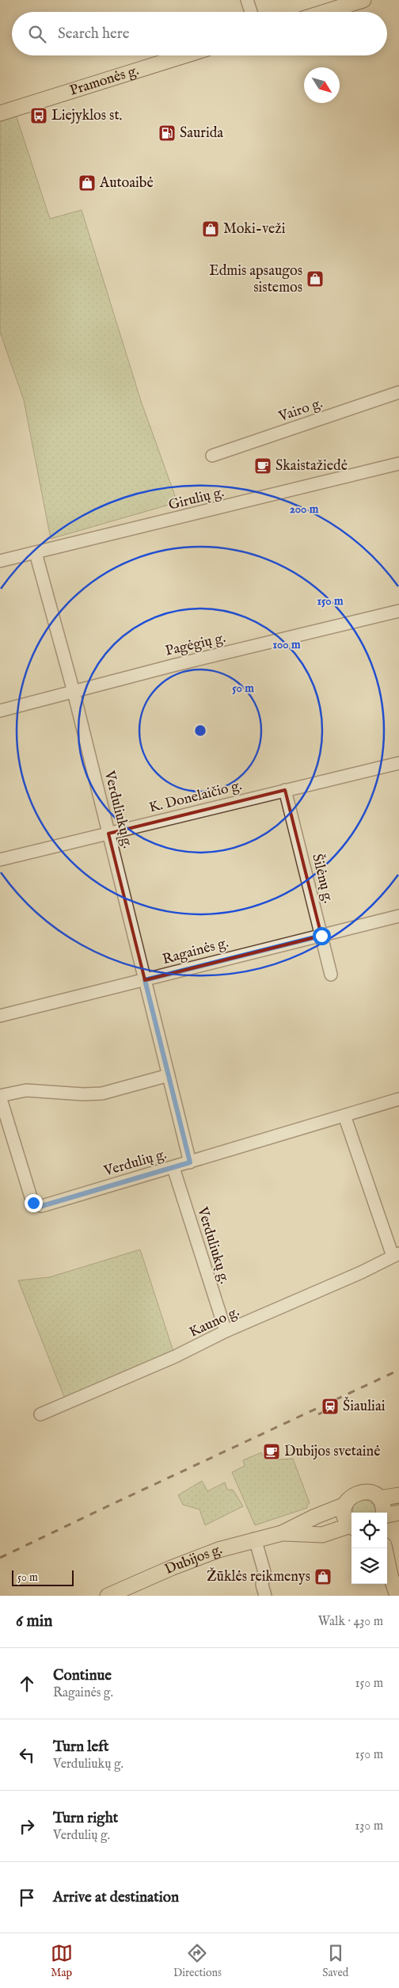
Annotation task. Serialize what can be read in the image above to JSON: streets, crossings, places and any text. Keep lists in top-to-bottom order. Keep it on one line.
{"streets":{"main road":["Pramonės g.","Dubijos g."],"street":["Vairo g.","Girulių g.","Pagėgių g.","K. Donelaičio g.","Verduliukų g.","Šilėnų g.","Ragainės g.","Verdulių g.","Kauno g."]},"crossings":[["Girulių g.","Verduliukų g."],["Pagėgių g.","Verduliukų g."],["K. Donelaičio g.","Verduliukų g."],["K. Donelaičio g.","Šilėnų g."],["Verduliukų g.","Ragainės g."],["Verduliukų g.","Verdulių g."],["Verduliukų g.","Kauno g."],["Šilėnų g.","Ragainės g."]],"places":{"bus stop":["Liejyklos st."],"fuel station":["Saurida"],"shop":["Autoaibė","Moki-veži","Edmis apsaugos sistemos","Žūklės reikmenys"],"cafe":["Skaistažiedė","Dubijos svetainė"],"station":["Šiauliai"]},"scale_bar":"50 m","north":"bottom right","page":{"search":"Search here","scale":"50 m","heading":["6 min","Walk · 430 m"],"list":[["Continue","Ragainės g.","150 m"],["Turn left","Verduliukų g.","150 m"],["Turn right","Verdulių g.","130 m"],"Arrive at destination"],"nav":["Map","Directions","Saved"]},"rings":["200 m","150 m","100 m","50 m"]}
